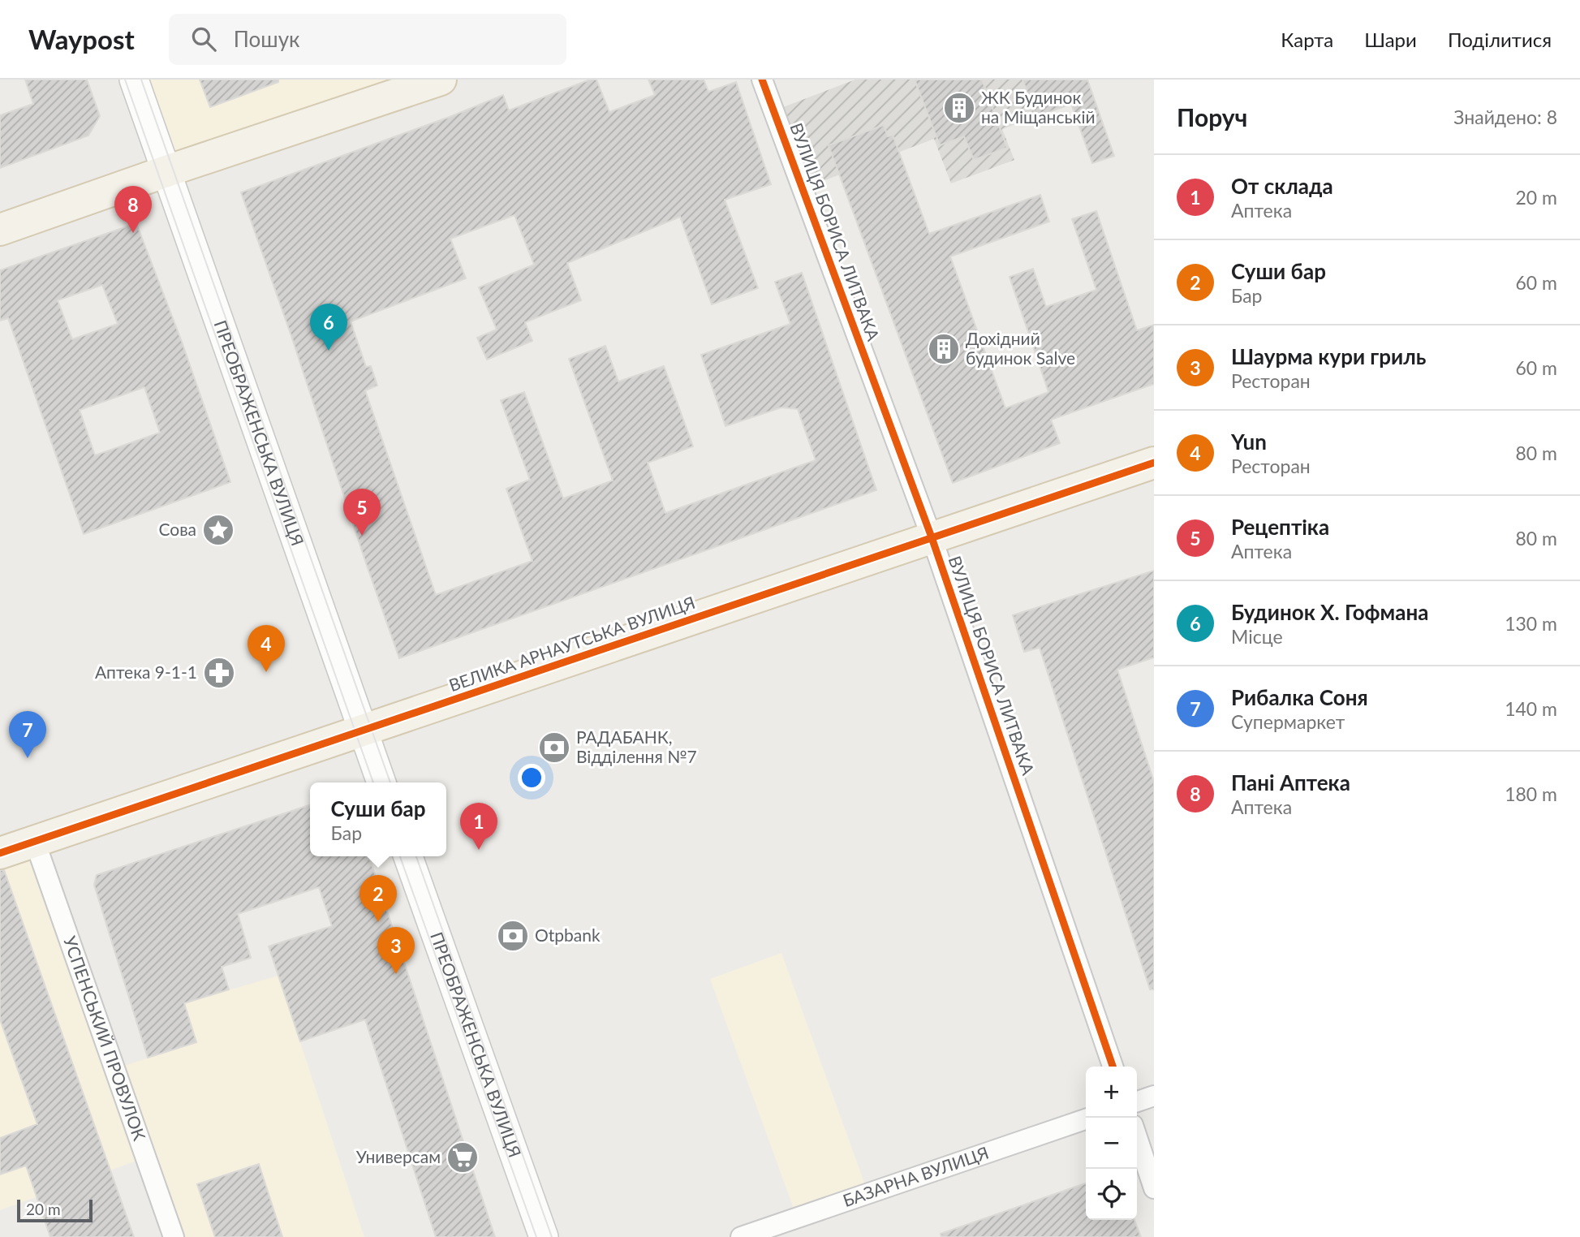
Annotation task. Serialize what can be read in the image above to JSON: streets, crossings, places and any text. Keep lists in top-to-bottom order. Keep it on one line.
{"streets":{"main road":["ПРЕОБРАЖЕНСЬКА ВУЛИЦЯ","ВЕЛИКА АРНАУТСЬКА ВУЛИЦЯ"],"street":["ВУЛИЦЯ БОРИСА ЛИТВАКА","УСПЕНСЬКИЙ ПРОВУЛОК","БАЗАРНА ВУЛИЦЯ"]},"crossings":[["ВУЛИЦЯ БОРИСА ЛИТВАКА","ВЕЛИКА АРНАУТСЬКА ВУЛИЦЯ"],["ПРЕОБРАЖЕНСЬКА ВУЛИЦЯ","ВЕЛИКА АРНАУТСЬКА ВУЛИЦЯ"],["ВЕЛИКА АРНАУТСЬКА ВУЛИЦЯ","УСПЕНСЬКИЙ ПРОВУЛОК"]],"places":{"building":["ЖК Будинок на Міщанській","Дохідний будинок Salve"],"place":["Сова"],"pharmacy":["Аптека 9-1-1"],"bank":["РАДАБАНК, Відділення №7","Otpbank"],"supermarket":["Универсам"]},"scale_bar":"20 m","page":{"header":"Waypost","search":"Пошук","nav":["Карта","Шари","Поділитися"],"heading":["Поруч","Знайдено: 8"],"list":[{"mark":"1","name":"От склада","note":"Аптека","value":"20 m"},{"mark":"2","name":"Суши бар","note":"Бар","value":"60 m"},{"mark":"3","name":"Шаурма кури гриль","note":"Ресторан","value":"60 m"},{"mark":"4","name":"Yun","note":"Ресторан","value":"80 m"},{"mark":"5","name":"Рецептіка","note":"Аптека","value":"80 m"},{"mark":"6","name":"Будинок Х. Гофмана","note":"Місце","value":"130 m"},{"mark":"7","name":"Рибалка Соня","note":"Супермаркет","value":"140 m"},{"mark":"8","name":"Панi Аптека","note":"Аптека","value":"180 m"}],"pins":["8","6","5","4","7","1","2","3"],"popup":["Суши бар","Бар"],"map_buttons":["+","−"],"scale":"20 m"}}
